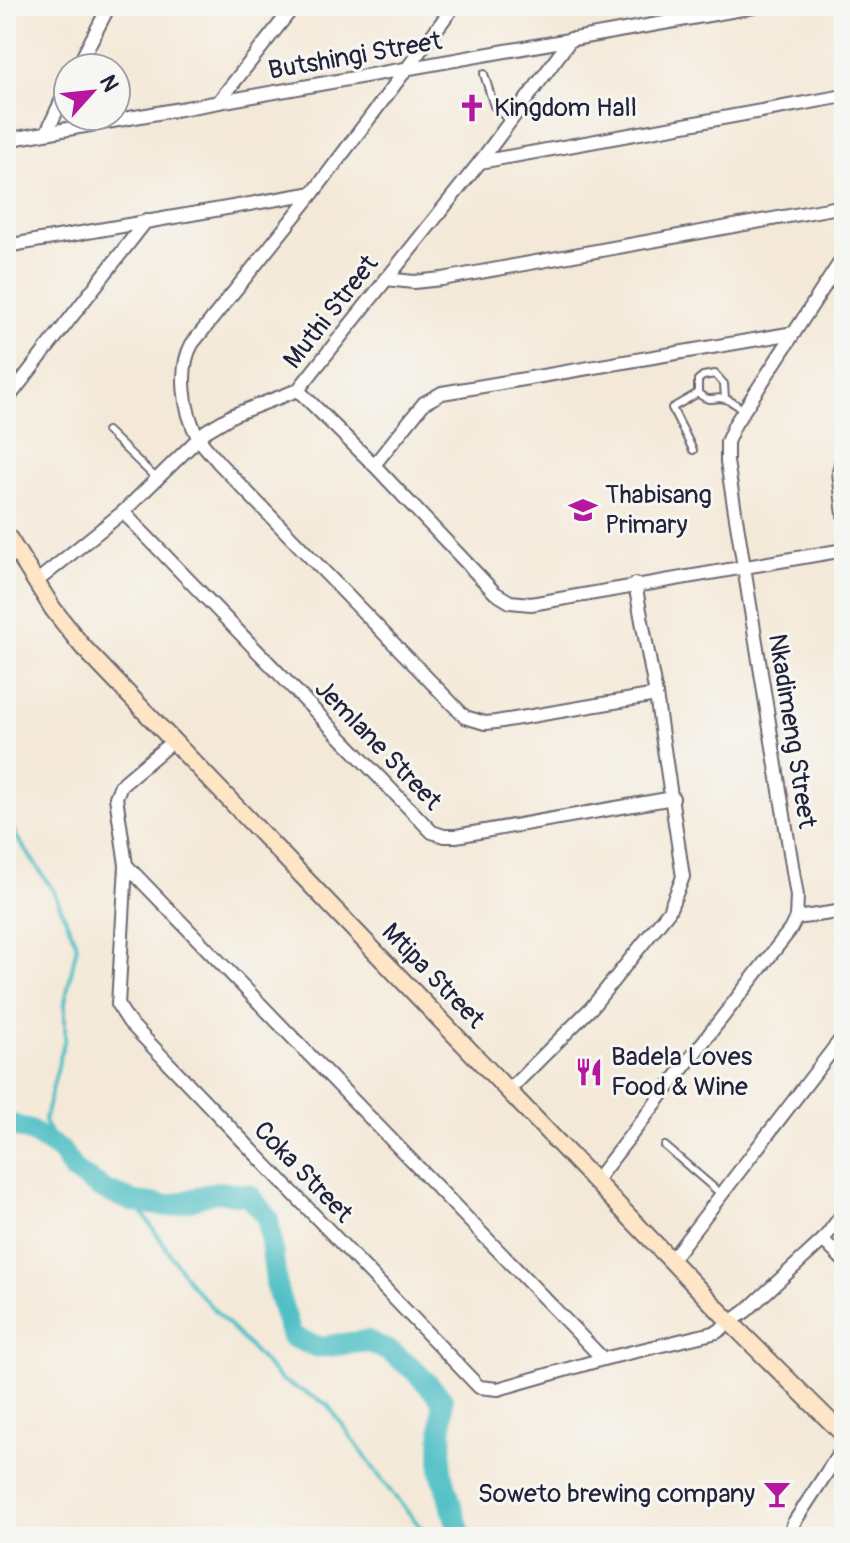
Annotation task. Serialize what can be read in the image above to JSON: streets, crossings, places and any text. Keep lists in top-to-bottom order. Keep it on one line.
{"streets":{"street":["Butshingi Street","Muthi Street","Nkadimeng Street","Jemlane Street","Mtipa Street","Coka Street"]},"crossings":[["Butshingi Street","Muthi Street"],["Muthi Street","Jemlane Street"],["Muthi Street","Mtipa Street"],["Mtipa Street","Coka Street"]],"places":{"church":["Kingdom Hall"],"school or university":["Thabisang Primary"],"restaurant":["Badela Loves Food & Wine"],"bar":["Soweto brewing company"]},"north":"top right"}
